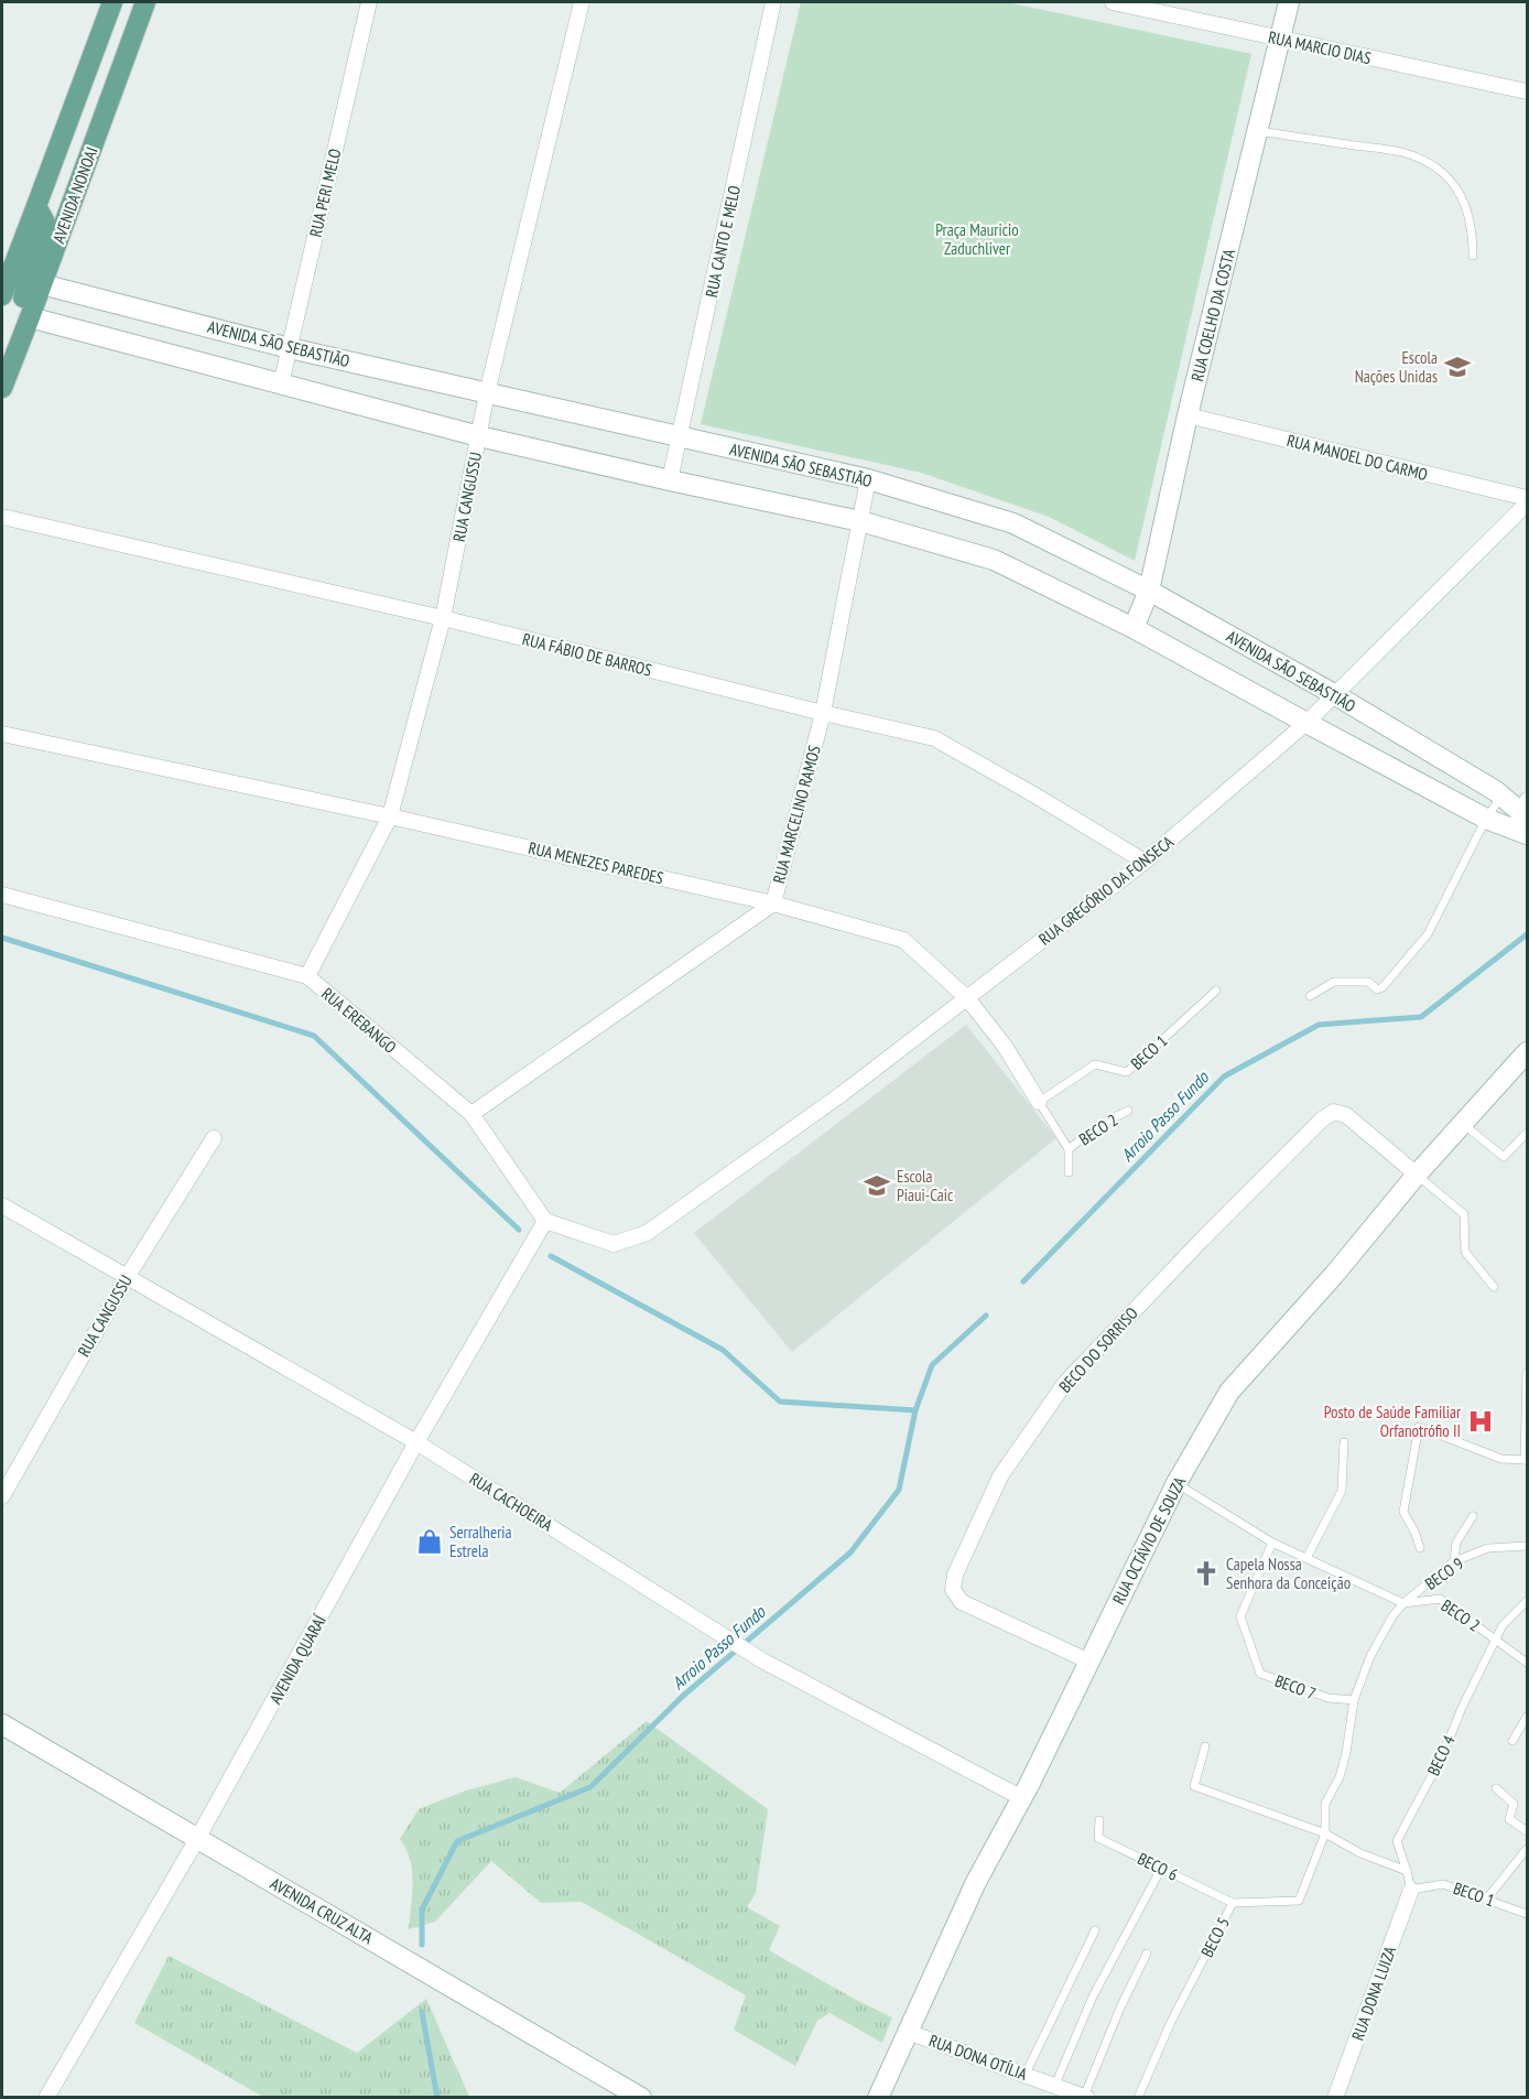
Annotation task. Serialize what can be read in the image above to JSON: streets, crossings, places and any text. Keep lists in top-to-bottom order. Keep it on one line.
{"streets":{"main road":["AVENIDA NONOAI"],"street":["RUA MARCIO DIAS","RUA PERI MELO","RUA CANTO E MELO","RUA COELHO DA COSTA","AVENIDA SÃO SEBASTIÃO","RUA MANOEL DO CARMO","RUA CANGUSSU","RUA FÁBIO DE BARROS","RUA MARCELINO RAMOS","RUA MENEZES PAREDES","RUA GREGÓRIO DA FONSECA","RUA EREBANGO","BECO DO SORRISO","RUA CACHOEIRA","RUA OCTÁVIO DE SOUZA","AVENIDA QUARAÍ","AVENIDA CRUZ ALTA","RUA DONA LUIZA","RUA DONA OTÍLIA"],"lane":["BECO 1","BECO 2","BECO 9","BECO 7","BECO 4","BECO 6","BECO 5"]},"crossings":[["RUA MARCIO DIAS","RUA COELHO DA COSTA"],["RUA PERI MELO","AVENIDA SÃO SEBASTIÃO"],["AVENIDA NONOAI","AVENIDA SÃO SEBASTIÃO"],["RUA CANTO E MELO","AVENIDA SÃO SEBASTIÃO"],["RUA COELHO DA COSTA","AVENIDA SÃO SEBASTIÃO"],["RUA COELHO DA COSTA","RUA MANOEL DO CARMO"],["AVENIDA SÃO SEBASTIÃO","RUA CANGUSSU"],["AVENIDA SÃO SEBASTIÃO","RUA MARCELINO RAMOS"],["AVENIDA SÃO SEBASTIÃO","RUA GREGÓRIO DA FONSECA"],["RUA CANGUSSU","RUA FÁBIO DE BARROS"],["RUA CANGUSSU","RUA MENEZES PAREDES"],["RUA CANGUSSU","RUA EREBANGO"],["RUA CANGUSSU","RUA CACHOEIRA"],["RUA FÁBIO DE BARROS","RUA MARCELINO RAMOS"],["RUA FÁBIO DE BARROS","RUA GREGÓRIO DA FONSECA"],["RUA MARCELINO RAMOS","RUA MENEZES PAREDES"],["RUA MARCELINO RAMOS","RUA EREBANGO"],["RUA MENEZES PAREDES","RUA GREGÓRIO DA FONSECA"],["RUA MENEZES PAREDES","BECO 1"],["RUA MENEZES PAREDES","BECO 2"],["RUA GREGÓRIO DA FONSECA","RUA EREBANGO"],["RUA GREGÓRIO DA FONSECA","AVENIDA QUARAÍ"],["RUA EREBANGO","AVENIDA QUARAÍ"],["BECO 1","RUA DONA LUIZA"],["BECO 2","BECO 9"],["BECO 2","BECO 4"],["BECO DO SORRISO","RUA OCTÁVIO DE SOUZA"],["RUA CACHOEIRA","RUA OCTÁVIO DE SOUZA"],["RUA CACHOEIRA","AVENIDA QUARAÍ"],["RUA OCTÁVIO DE SOUZA","RUA DONA OTÍLIA"],["AVENIDA QUARAÍ","AVENIDA CRUZ ALTA"],["BECO 6","BECO 5"]],"water":["Arroio Passo Fundo"],"parks":["Praça Mauricio Zaduchliver"],"places":{"school or university":["Escola Nações Unidas","Escola Piaui-Caic"],"hospital":["Posto de Saúde Familiar Orfanotrófio II"],"shop":["Serralheria Estrela"],"church":["Capela Nossa Senhora da Conceição"]}}
